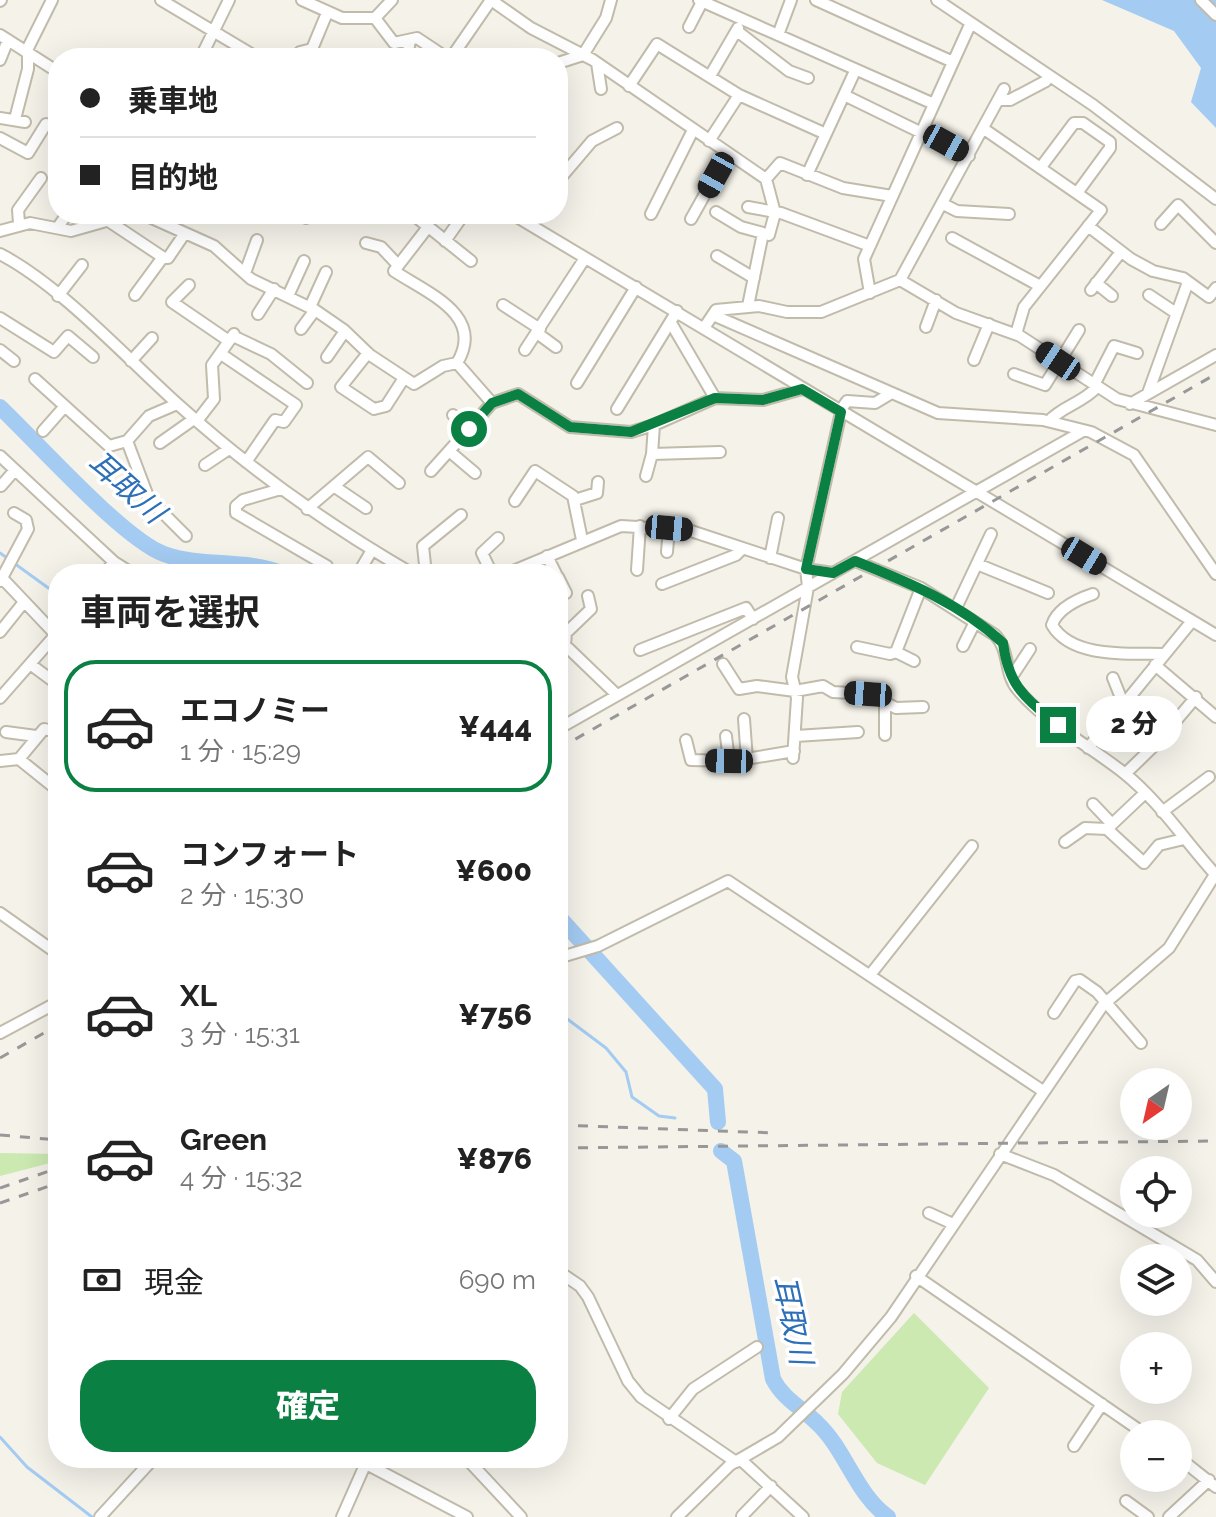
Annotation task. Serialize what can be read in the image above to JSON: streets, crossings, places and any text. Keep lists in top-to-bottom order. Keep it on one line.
{"water":["耳取川"],"north":"bottom left","page":{"banner":["乗車地","目的地"],"heading":"車両を選択","list":[{"name":"エコノミー","note":"1 分 · 15:29","value":"¥444"},{"name":"コンフォート","note":"2 分 · 15:30","value":"¥600"},{"name":"XL","note":"3 分 · 15:31","value":"¥756"},{"name":"Green","note":"4 分 · 15:32","value":"¥876"}],"bubble":"2 分","map_buttons":["+","−"],"pay":["現金","690 m"],"buttons":"確定"}}
